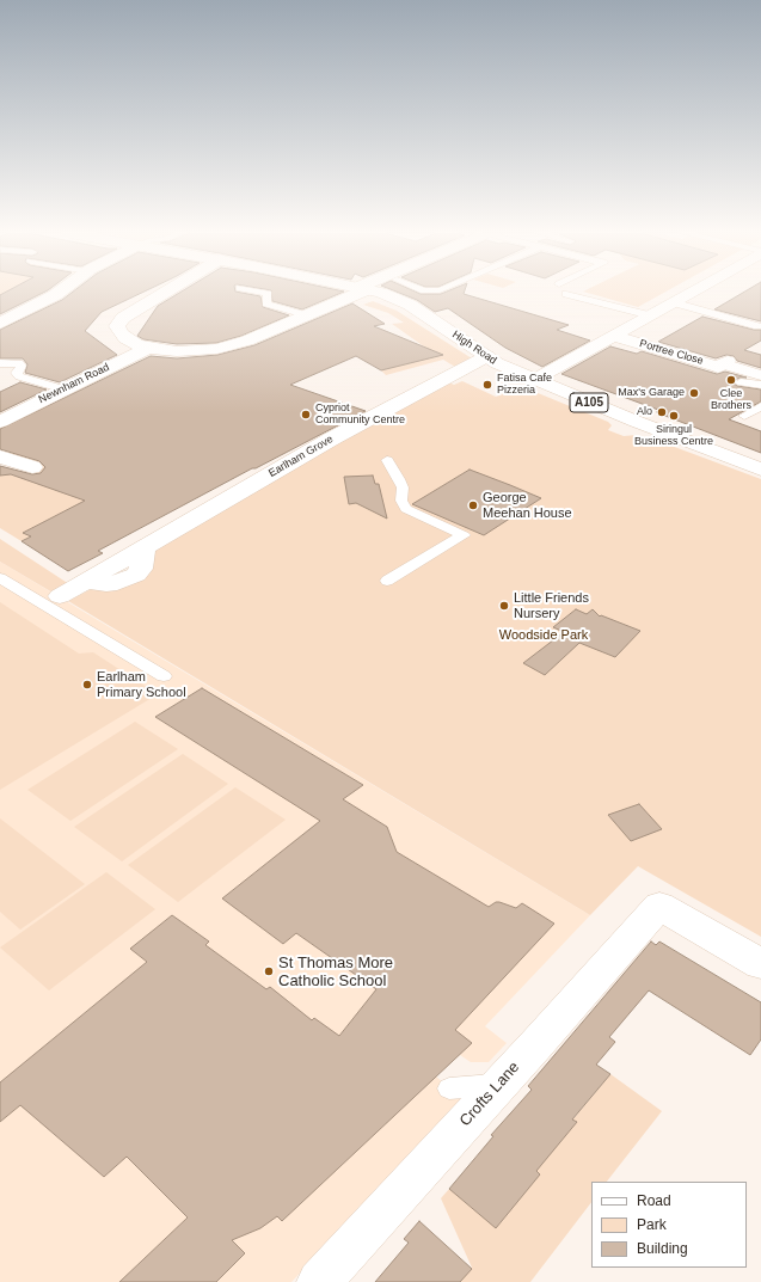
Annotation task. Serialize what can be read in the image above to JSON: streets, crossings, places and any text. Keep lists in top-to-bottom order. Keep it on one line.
{"streets":{"street":["High Road","Portree Close","Newnham Road","A105","Earlham Grove","Crofts Lane"]},"crossings":[["High Road","Earlham Grove"]],"parks":["Woodside Park"],"places":["Clee Brothers","Fatisa Cafe Pizzeria","Max's Garage","Alo","Cypriot Community Centre","Siringul Business Centre","George Meehan House","Little Friends Nursery","Earlham Primary School","St Thomas More Catholic School"],"legend":["Road","Park","Building"]}
